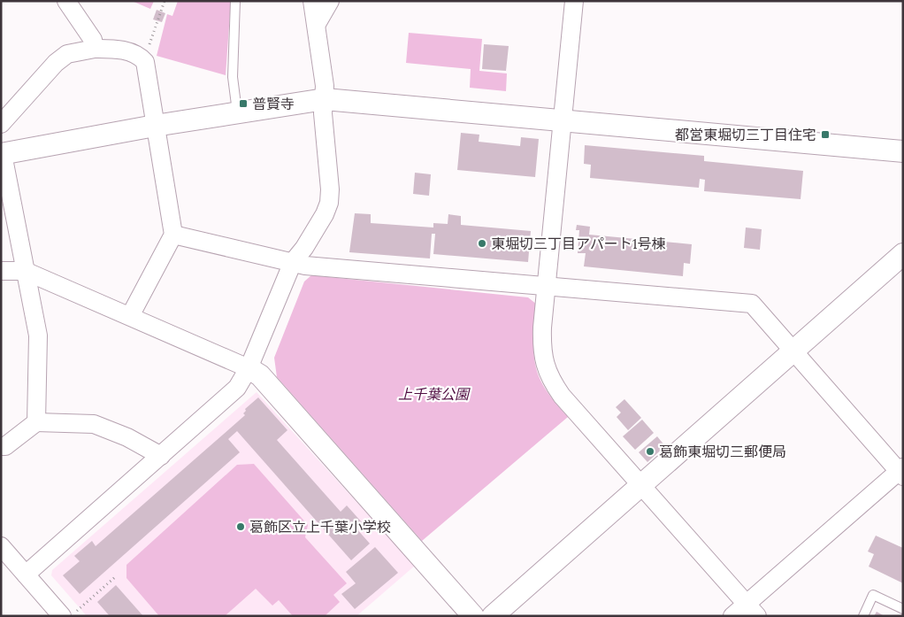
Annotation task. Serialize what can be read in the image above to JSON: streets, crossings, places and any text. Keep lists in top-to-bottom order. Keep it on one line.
{"parks":["上千葉公園"],"places":{"transit":["普賢寺","都営東堀切三丁目住宅"],"other":["東堀切三丁目アパート1号棟","葛飾東堀切三郵便局","葛飾区立上千葉小学校"]}}
